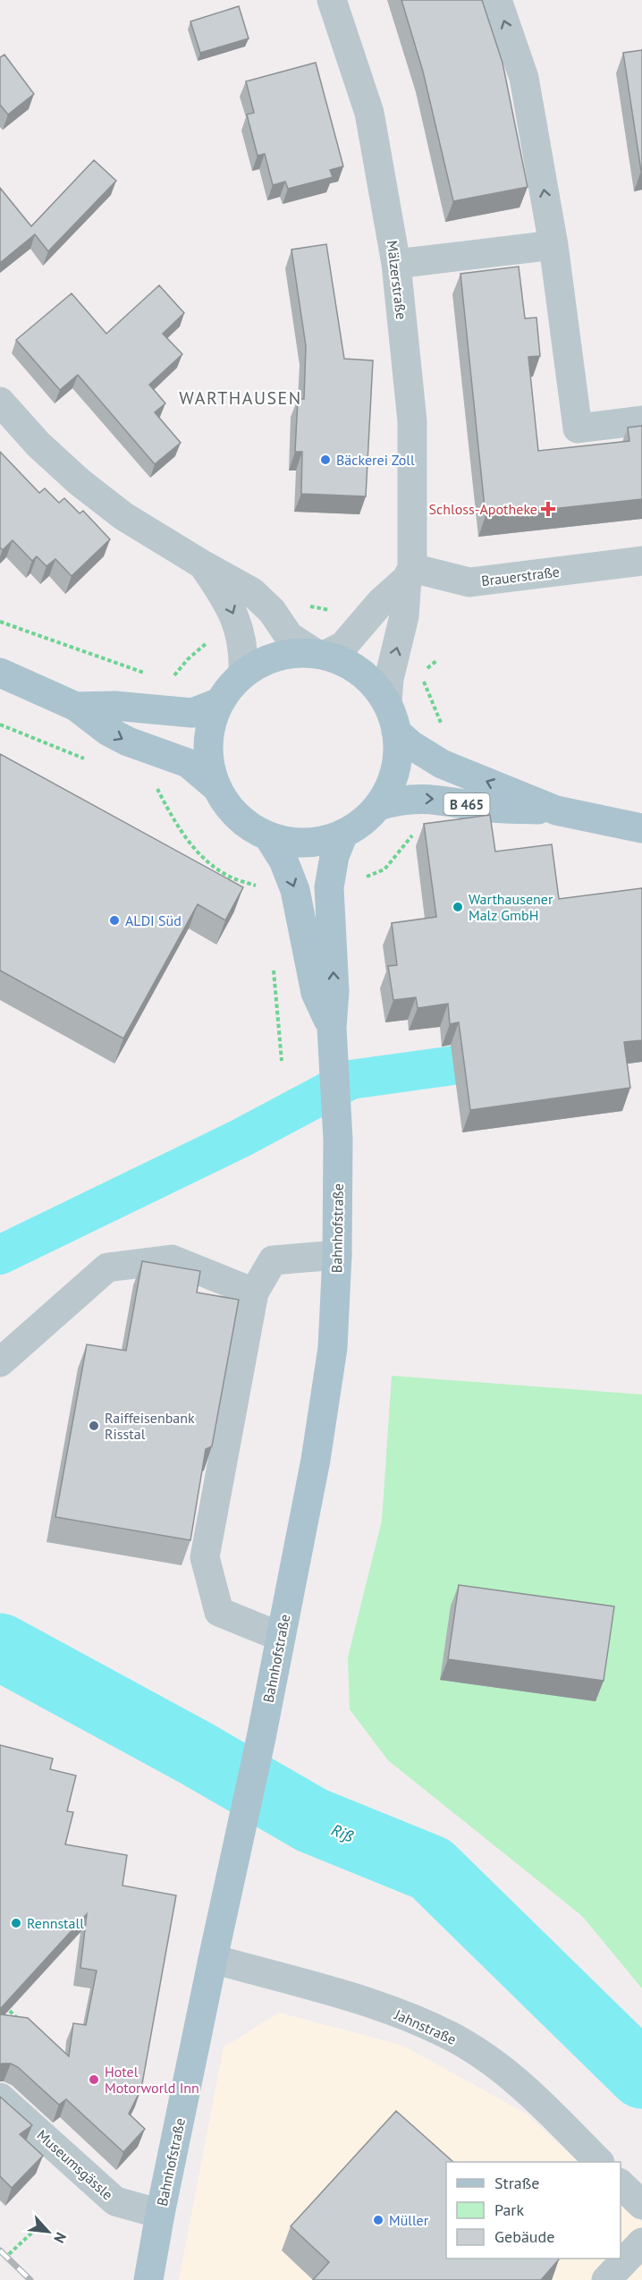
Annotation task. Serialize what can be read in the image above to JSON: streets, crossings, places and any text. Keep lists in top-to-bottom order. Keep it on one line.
{"streets":{"main road":["B 465","Bahnhofstraße"],"street":["Mälzerstraße","Brauerstraße","Jahnstraße","Museumsgässle"]},"crossings":[["Mälzerstraße","Brauerstraße"],["B 465","Bahnhofstraße"],["Bahnhofstraße","Jahnstraße"],["Bahnhofstraße","Museumsgässle"]],"districts":["WARTHAUSEN"],"water":["Riß"],"places":{"other":["Bäckerei Zoll","Warthausener Malz GmbH","ALDI Süd","Raiffeisenbank Risstal","Rennstall","Hotel Motorworld Inn","Müller"],"health":["Schloss-Apotheke"]},"legend":["Straße","Park","Gebäude"],"north":"bottom right"}
